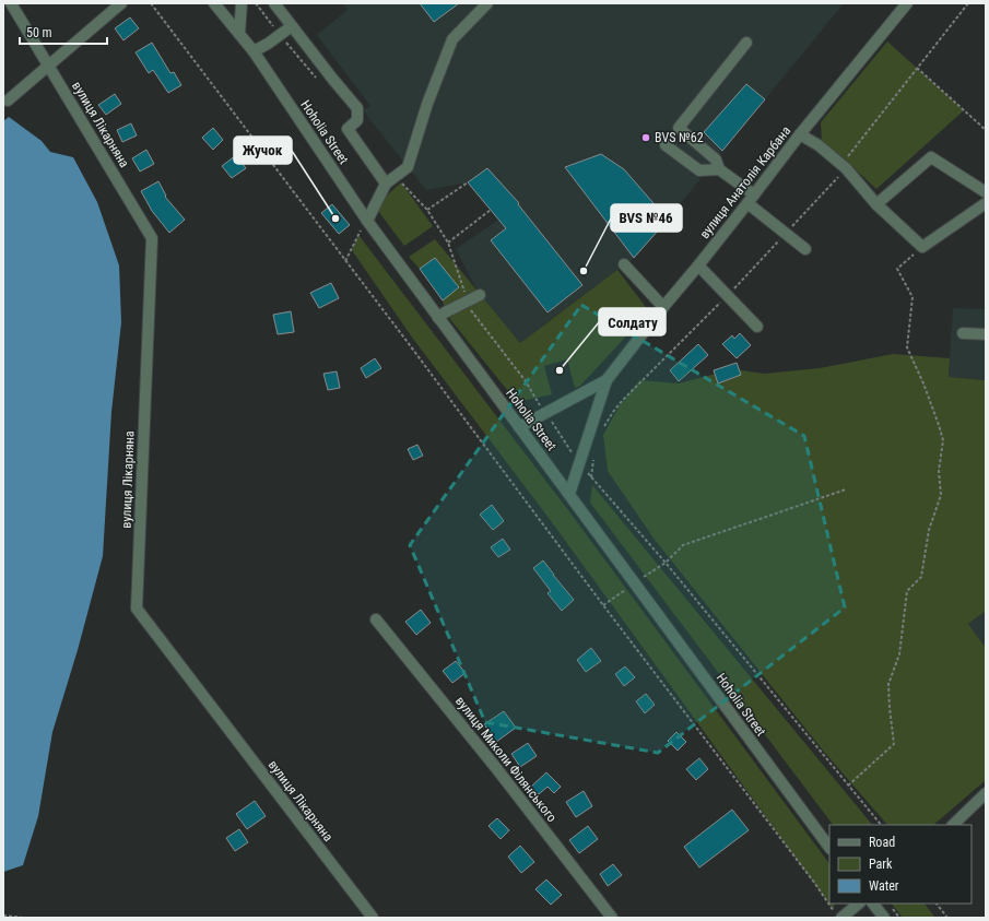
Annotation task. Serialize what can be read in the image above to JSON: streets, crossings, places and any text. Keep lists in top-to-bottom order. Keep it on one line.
{"streets":{"street":["вулиця Лікарняна","Hoholia Street","вулиця Анатолія Карбана","вулиця Миколи Філянського"]},"places":["BVS №62","Жучок","BVS №46","Солдату"],"legend":["Road","Park","Water"],"scale_bar":"50 m"}
